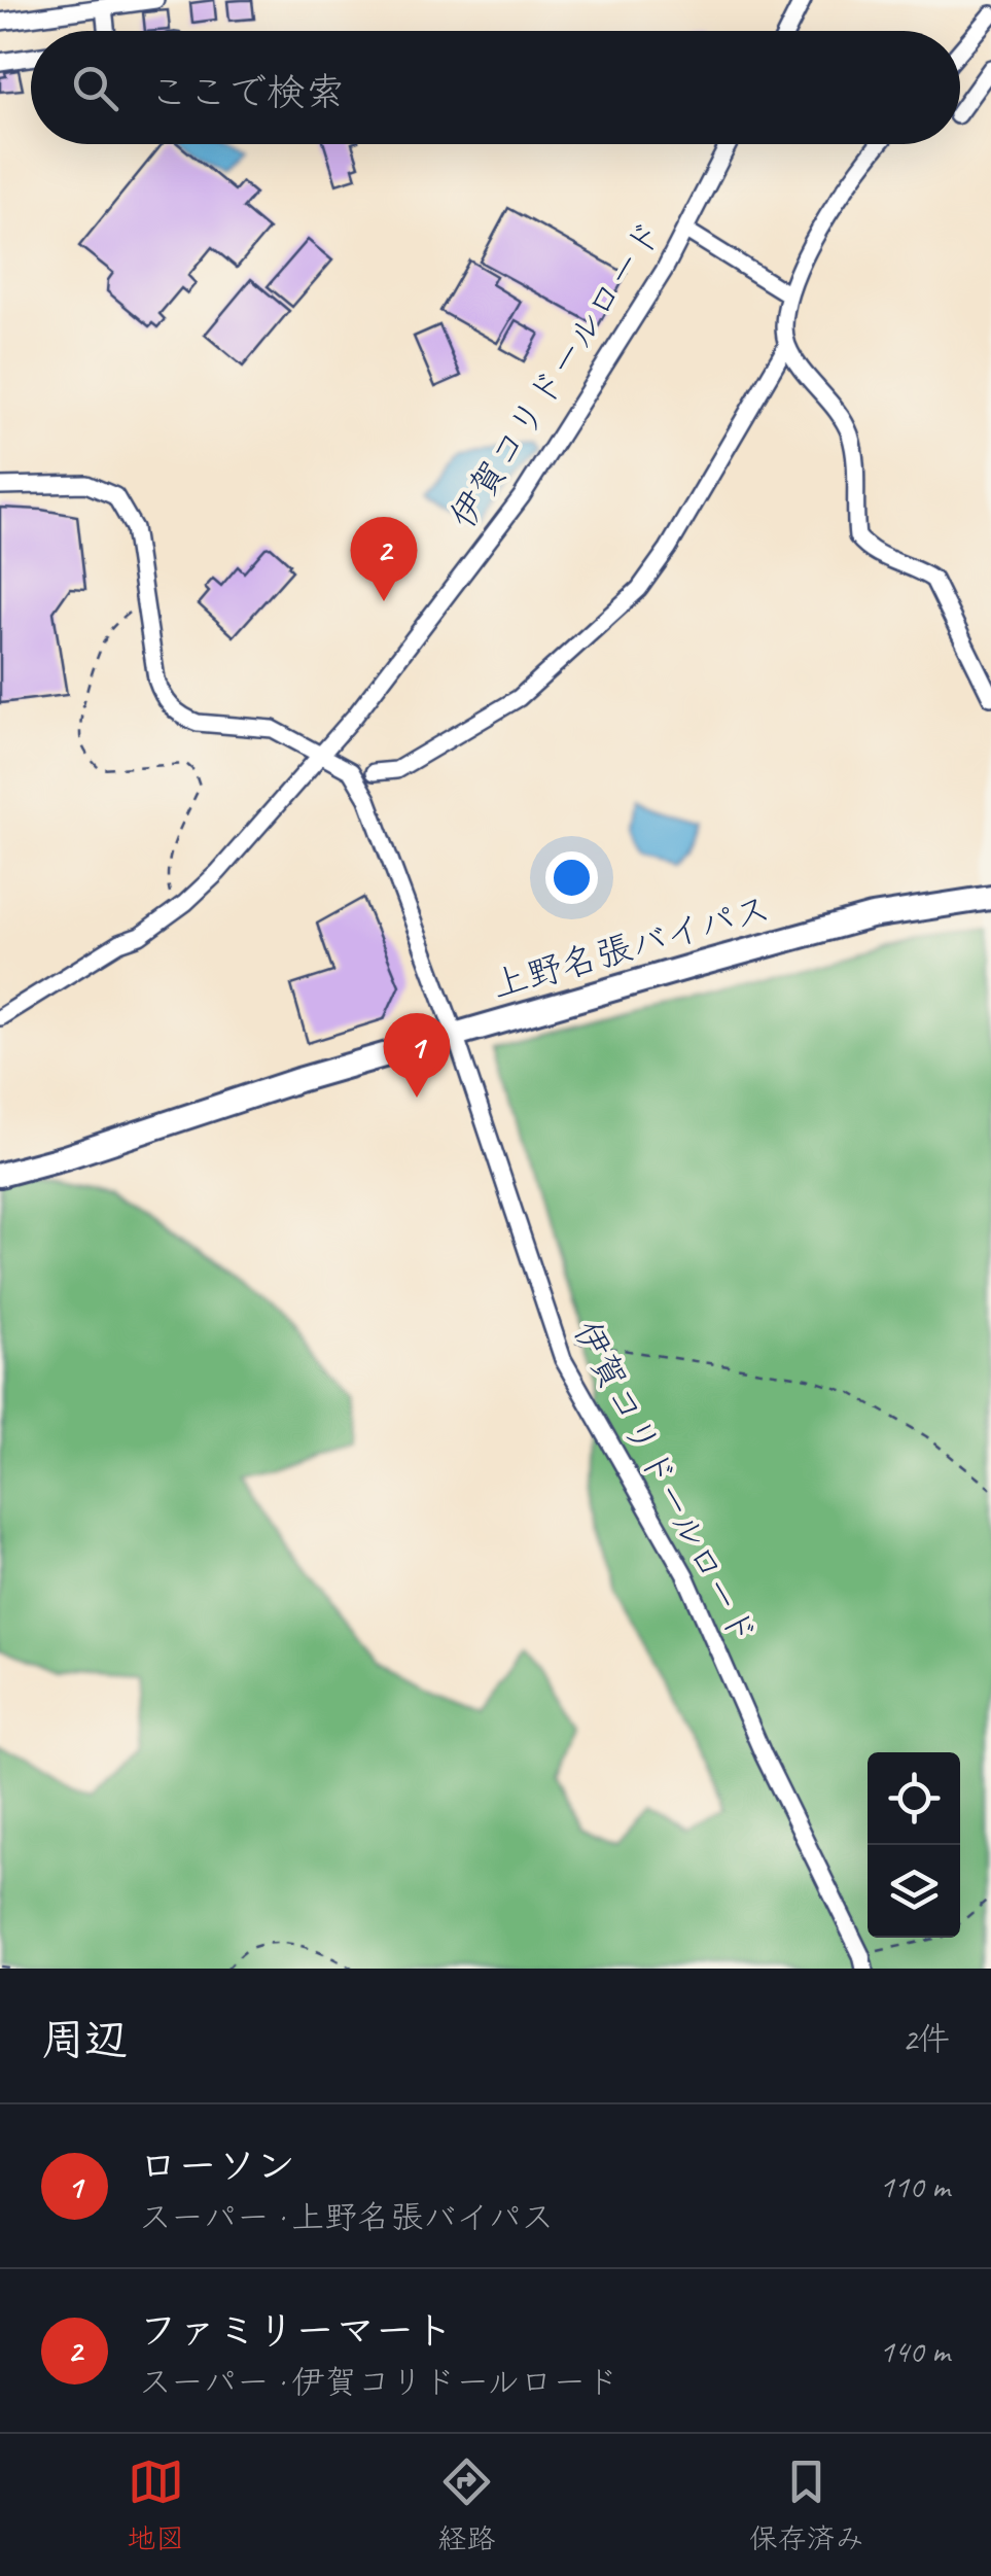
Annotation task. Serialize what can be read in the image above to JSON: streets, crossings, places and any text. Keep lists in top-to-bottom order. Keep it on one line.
{"streets":{"highway":["上野名張バイパス"],"street":["伊賀コリドールロード"]},"crossings":[["伊賀コリドールロード","上野名張バイパス"]],"page":{"search":"ここで検索","pins":["2","1"],"heading":["周辺","2件"],"list":[{"mark":"1","name":"ローソン","note":"スーパー · 上野名張バイパス","value":"110 m"},{"mark":"2","name":"ファミリーマート","note":"スーパー · 伊賀コリドールロード","value":"140 m"}],"nav":["地図","経路","保存済み"]}}
